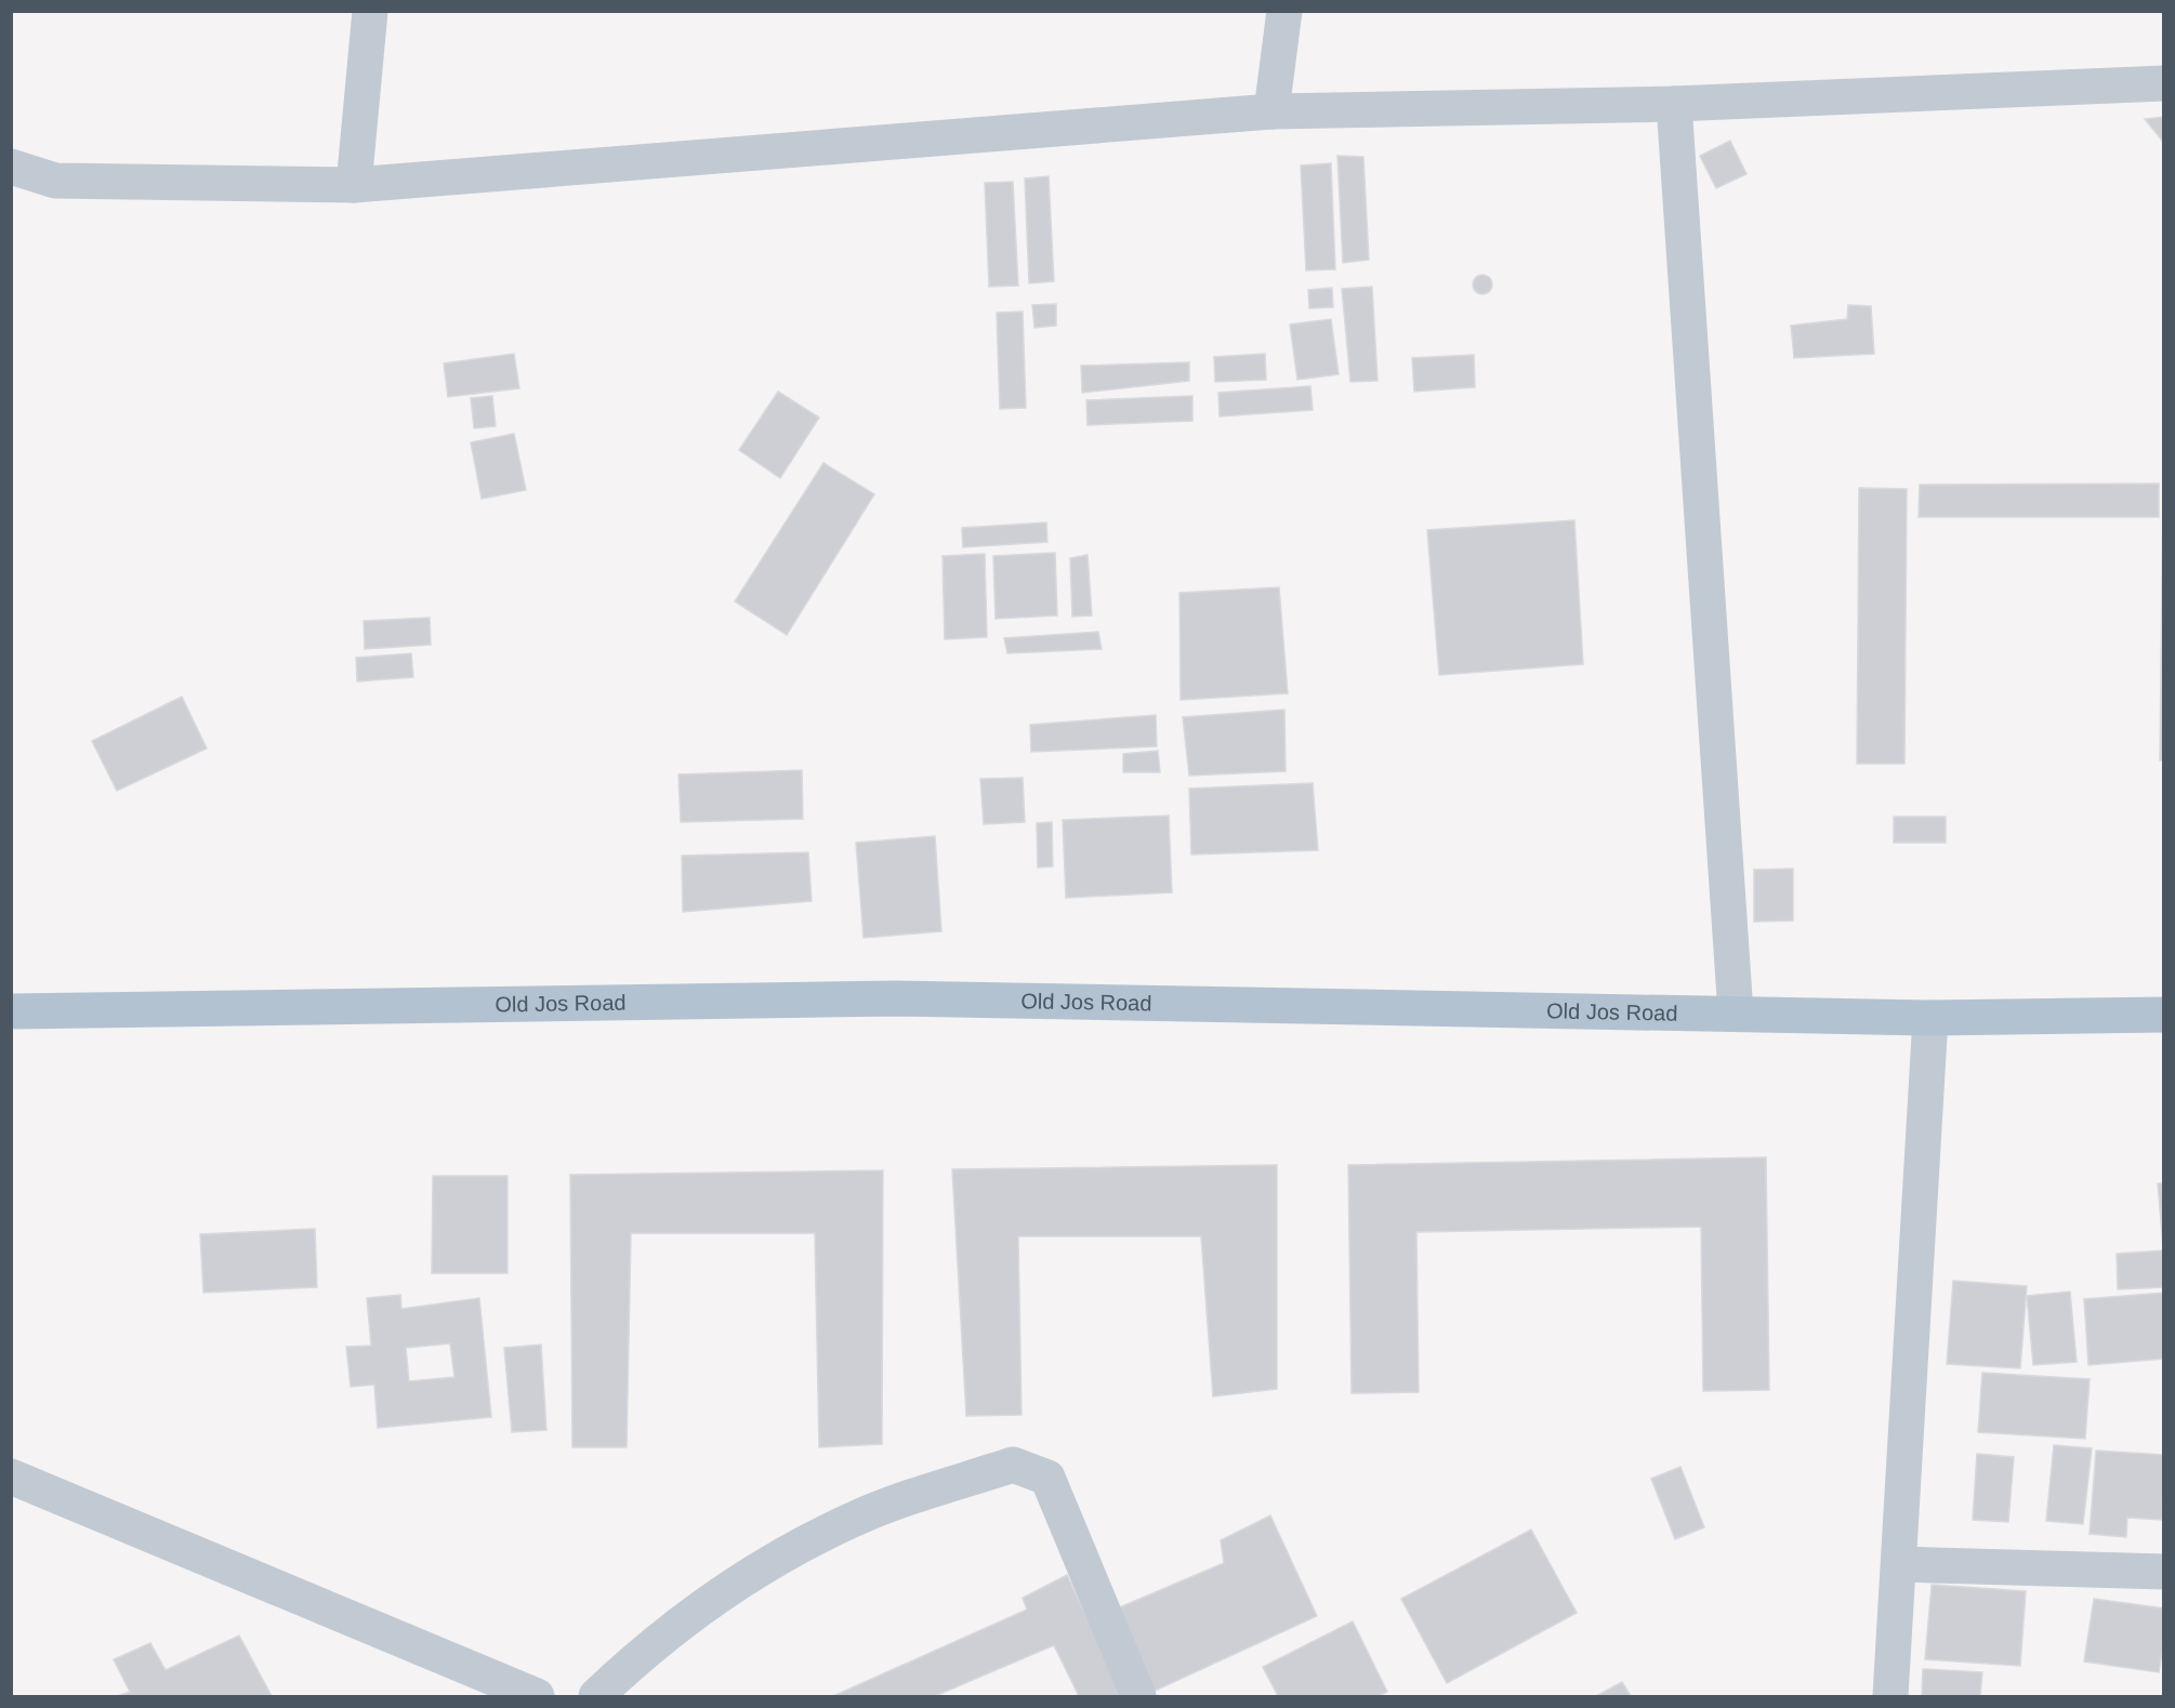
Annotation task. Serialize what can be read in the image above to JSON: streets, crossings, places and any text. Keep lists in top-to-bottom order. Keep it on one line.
{"streets":{"main road":["Old Jos Road"]}}
